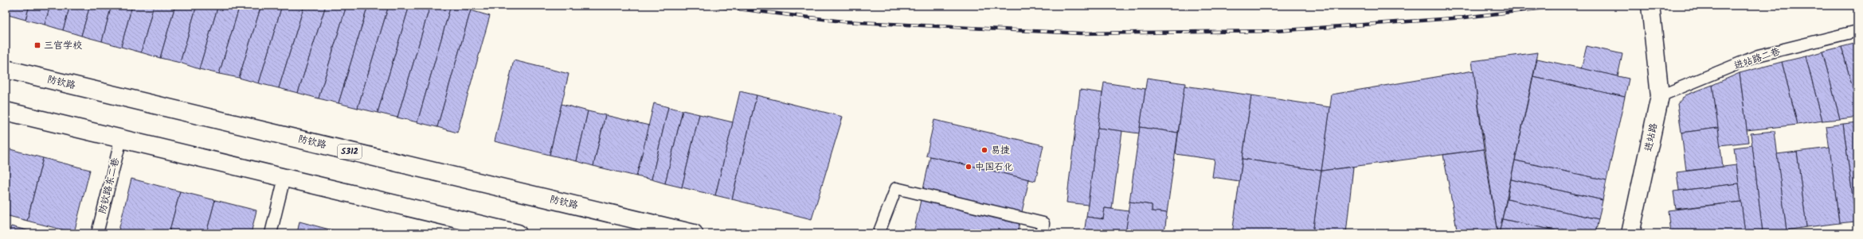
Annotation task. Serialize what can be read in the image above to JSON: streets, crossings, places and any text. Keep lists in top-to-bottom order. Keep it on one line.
{"streets":{"main road":["防钦路","进站路","S312"],"lane":["进站路二巷","防钦路东二巷"]},"crossings":[["进站路二巷","进站路"]],"places":{"transit":["三官学校"],"other":["易捷","中国石化"]}}
